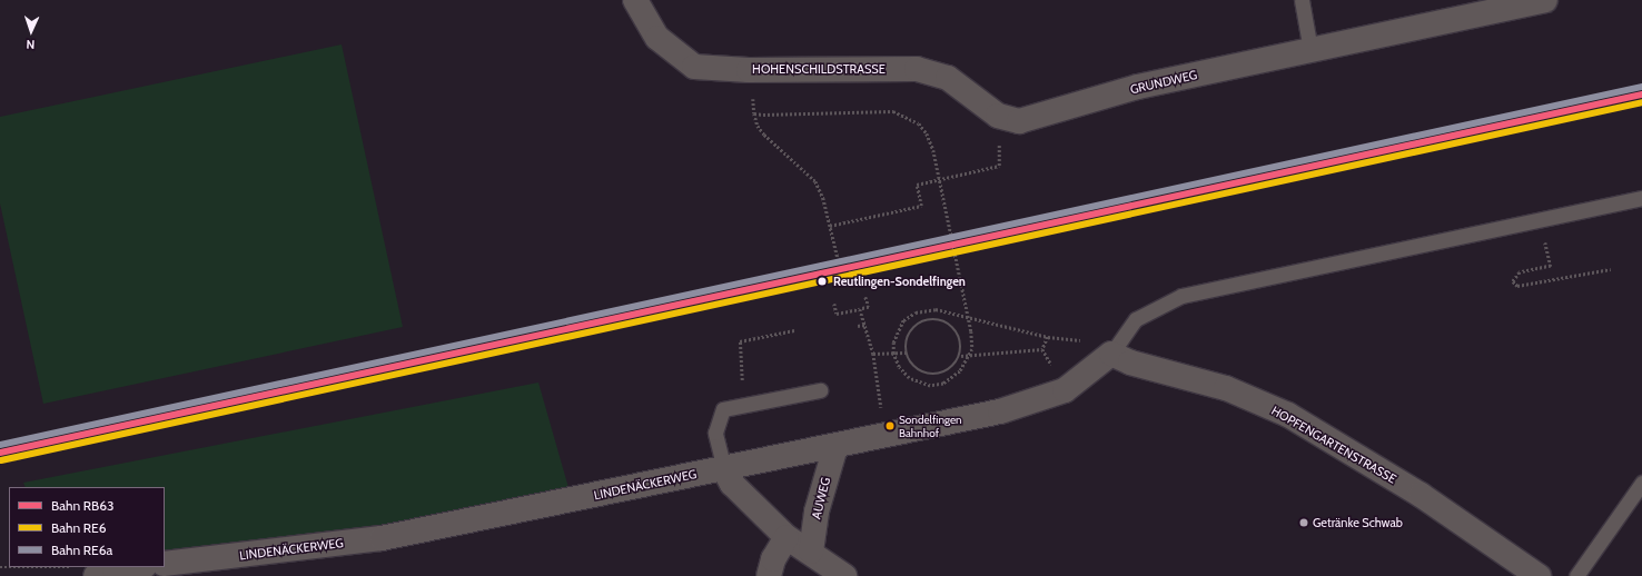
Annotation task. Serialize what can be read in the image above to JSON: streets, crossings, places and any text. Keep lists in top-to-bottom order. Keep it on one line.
{"streets":{"street":["HOHENSCHILDSTRASSE","GRUNDWEG","HOPFENGARTENSTRASSE","LINDENÄCKERWEG","AUWEG"]},"crossings":[["HOHENSCHILDSTRASSE","GRUNDWEG"],["HOPFENGARTENSTRASSE","LINDENÄCKERWEG"],["LINDENÄCKERWEG","AUWEG"]],"places":["Reutlingen-Sondelfingen","Sondelfingen Bahnhof","Getränke Schwab"],"lines":["rail line RE6a","rail line RB63","rail line RE6"],"legend":["Bahn RB63","Bahn RE6","Bahn RE6a"],"north":"bottom"}
